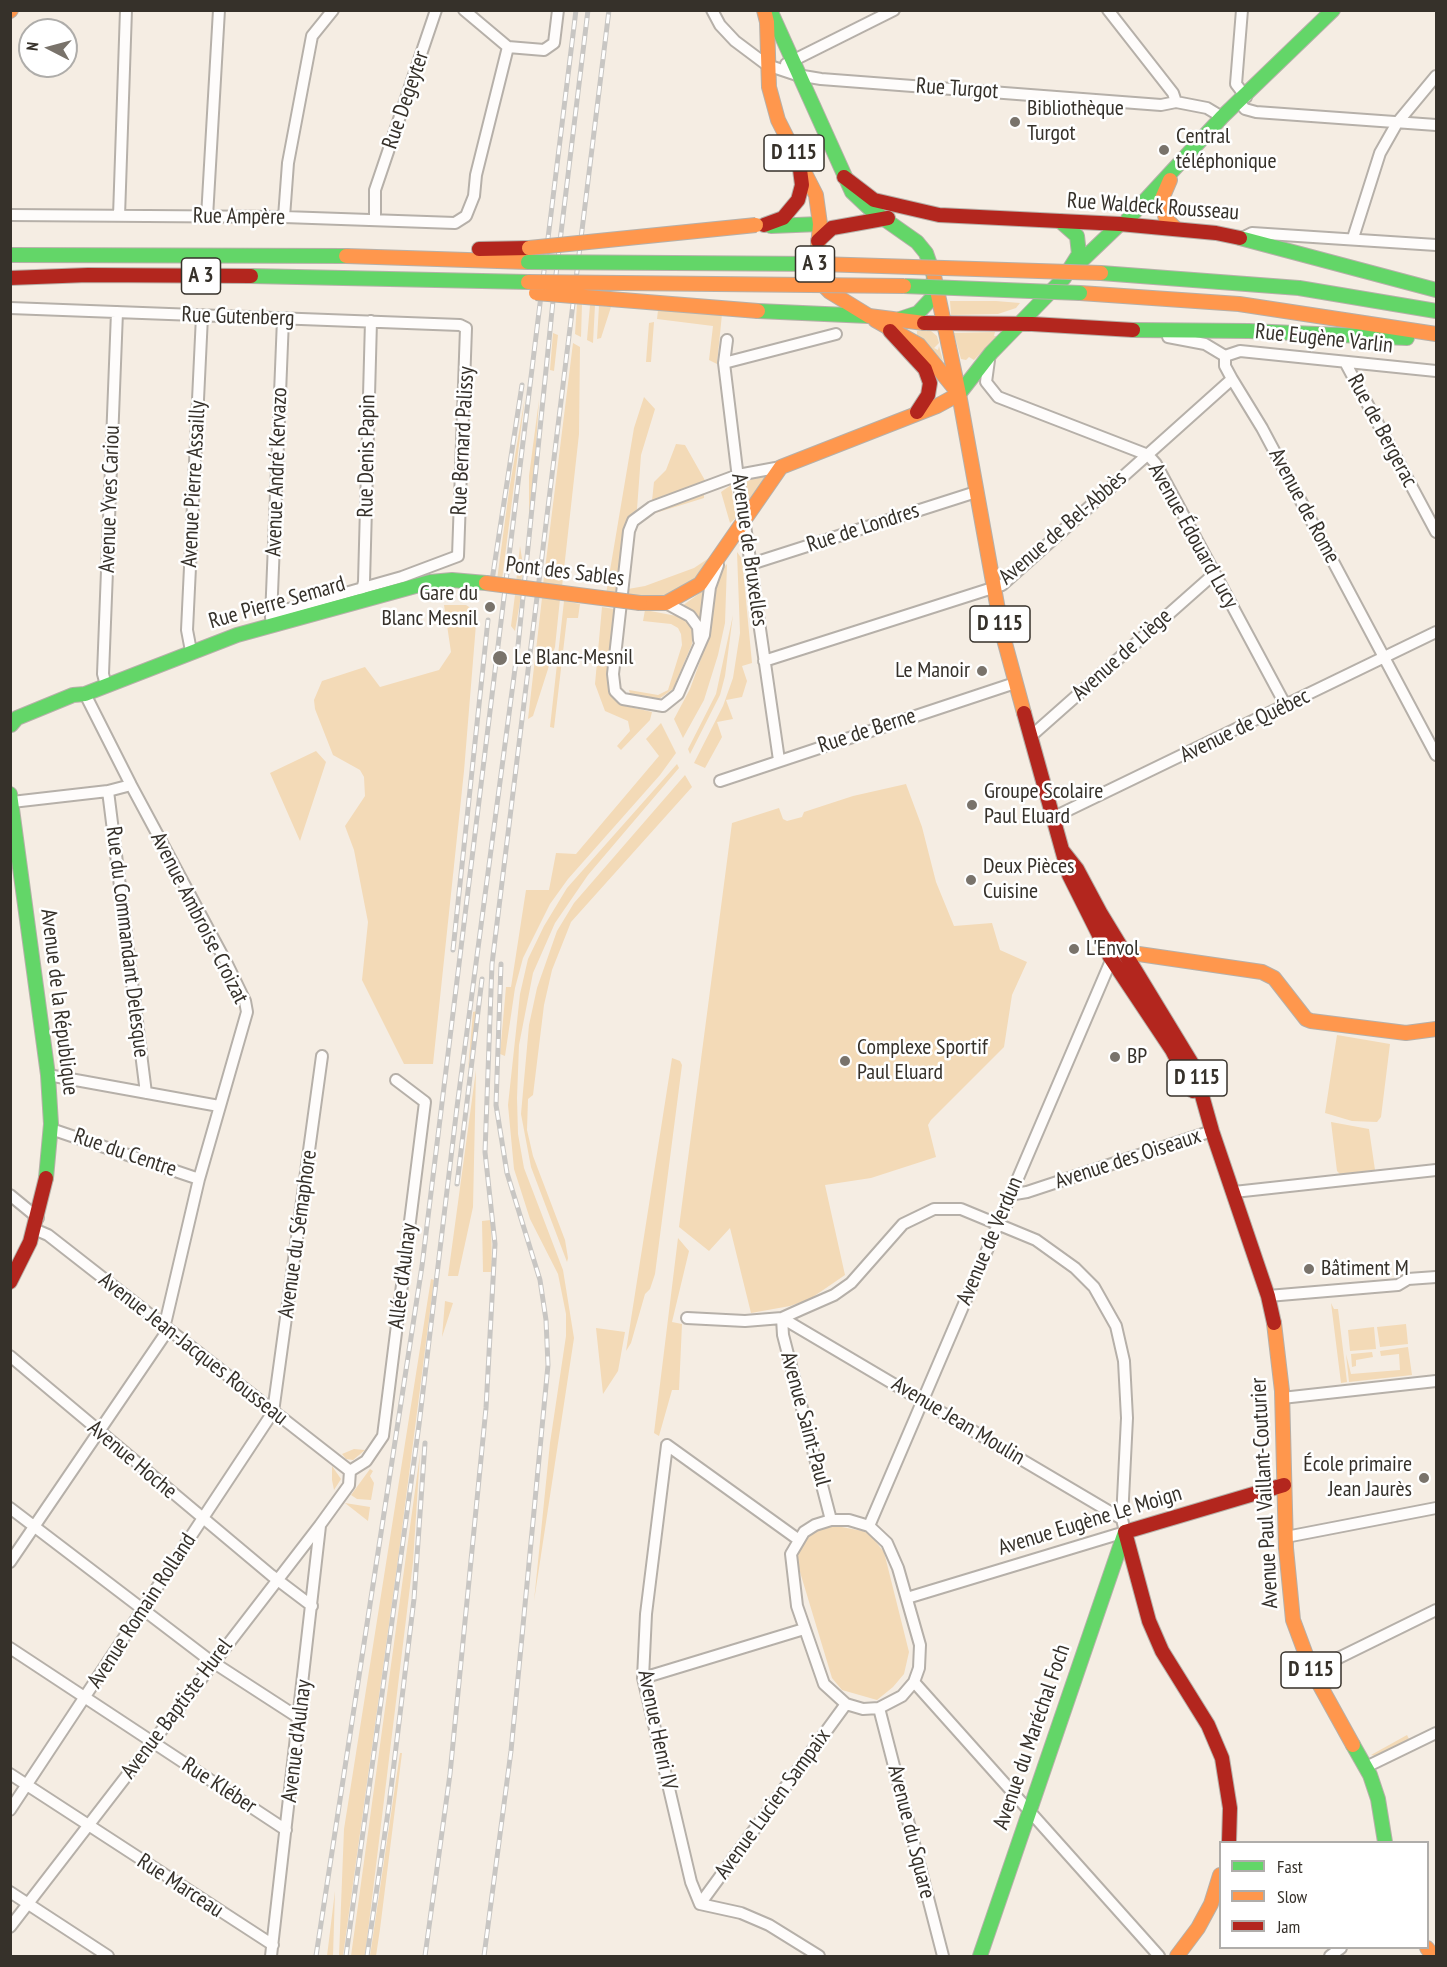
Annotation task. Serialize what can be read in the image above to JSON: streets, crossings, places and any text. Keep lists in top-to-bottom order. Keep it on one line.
{"streets":{"main road":["D 115","Rue Waldeck Rousseau","A 3","Rue Eugène Varlin","Pont des Sables","Rue Pierre Semard","Avenue de la République","Avenue Paul Vaillant-Couturier","Avenue Eugène Le Moign","Avenue du Maréchal Foch"],"street":["Rue Turgot","Rue Degeyter","Rue Ampère","Rue Gutenberg","Rue de Bergerac","Rue Bernard Palissy","Rue Denis Papin","Avenue André Kervazo","Avenue Pierre Assailly","Avenue Yves Cariou","Avenue de Rome","Rue de Londres","Avenue de Bel-Abbès","Avenue Édouard Lucy","Avenue de Bruxelles","Avenue de Liège","Avenue de Québec","Rue de Berne","Avenue Ambroise Croizat","Rue du Commandant Delesque","Rue du Centre","Avenue des Oiseaux","Avenue du Sémaphore","Avenue de Verdun","Allée d'Aulnay","Avenue Jean-Jacques Rousseau","Avenue Saint-Paul","Avenue Jean Moulin","Avenue Hoche","Avenue Romain Rolland","Avenue Baptiste Hurel","Avenue Henri IV","Avenue d'Aulnay","Rue Kléber","Avenue Lucien Sampaix","Avenue du Square","Rue Marceau"]},"crossings":[["Rue Turgot","D 115"],["Rue Degeyter","Rue Ampère"],["D 115","Rue Waldeck Rousseau"],["D 115","Rue Eugène Varlin"],["D 115","Avenue Paul Vaillant-Couturier"],["Rue Waldeck Rousseau","Rue Eugène Varlin"],["Rue Waldeck Rousseau","Avenue Paul Vaillant-Couturier"],["Rue Gutenberg","Rue Bernard Palissy"],["Rue Gutenberg","Rue Denis Papin"],["Rue Gutenberg","Avenue André Kervazo"],["Rue Gutenberg","Avenue Pierre Assailly"],["Rue Gutenberg","Avenue Yves Cariou"],["Rue Eugène Varlin","Rue de Bergerac"],["Rue Eugène Varlin","Avenue de Rome"],["Rue Eugène Varlin","Avenue Édouard Lucy"],["Rue Eugène Varlin","Avenue Paul Vaillant-Couturier"],["Rue Bernard Palissy","Rue Pierre Semard"],["Rue Denis Papin","Rue Pierre Semard"],["Avenue André Kervazo","Rue Pierre Semard"],["Avenue Pierre Assailly","Rue Pierre Semard"],["Avenue Yves Cariou","Rue Pierre Semard"],["Avenue de Rome","Avenue de Bel-Abbès"],["Avenue de Rome","Avenue de Québec"],["Rue de Londres","Avenue de Bruxelles"],["Rue de Londres","Avenue Paul Vaillant-Couturier"],["Avenue de Bel-Abbès","Avenue Édouard Lucy"],["Avenue de Bel-Abbès","Avenue de Bruxelles"],["Avenue de Bel-Abbès","Avenue Paul Vaillant-Couturier"],["Avenue Édouard Lucy","Avenue de Liège"],["Avenue Édouard Lucy","Avenue de Québec"],["Avenue de Bruxelles","Rue de Berne"],["Pont des Sables","Rue Pierre Semard"],["Rue Pierre Semard","Avenue Ambroise Croizat"],["Avenue de Liège","Avenue Paul Vaillant-Couturier"],["Avenue de Québec","Avenue Paul Vaillant-Couturier"],["Rue de Berne","Avenue Paul Vaillant-Couturier"],["Avenue Ambroise Croizat","Rue du Centre"],["Avenue Ambroise Croizat","Avenue Jean-Jacques Rousseau"],["Avenue Ambroise Croizat","Avenue Hoche"],["Avenue de la République","Rue du Centre"],["Avenue de la République","Avenue Jean-Jacques Rousseau"],["Avenue des Oiseaux","Avenue de Verdun"],["Avenue des Oiseaux","Avenue Paul Vaillant-Couturier"],["Avenue du Sémaphore","Avenue Jean-Jacques Rousseau"],["Avenue du Sémaphore","Avenue Romain Rolland"],["Avenue de Verdun","Avenue Saint-Paul"],["Avenue de Verdun","Avenue Jean Moulin"],["Avenue de Verdun","Avenue Paul Vaillant-Couturier"],["Avenue de Verdun","Avenue Eugène Le Moign"],["Avenue de Verdun","Avenue Henri IV"],["Avenue de Verdun","Avenue Lucien Sampaix"],["Avenue de Verdun","Avenue du Square"],["Allée d'Aulnay","Avenue Jean-Jacques Rousseau"],["Allée d'Aulnay","Avenue Baptiste Hurel"],["Avenue Jean-Jacques Rousseau","Avenue Romain Rolland"],["Avenue Jean-Jacques Rousseau","Avenue Baptiste Hurel"],["Avenue Saint-Paul","Avenue Jean Moulin"],["Avenue Saint-Paul","Avenue Eugène Le Moign"],["Avenue Saint-Paul","Avenue Henri IV"],["Avenue Saint-Paul","Avenue Lucien Sampaix"],["Avenue Saint-Paul","Avenue du Square"],["Avenue Jean Moulin","Avenue Eugène Le Moign"],["Avenue Hoche","Avenue Romain Rolland"],["Avenue Hoche","Avenue Baptiste Hurel"],["Avenue Hoche","Avenue d'Aulnay"],["Avenue Paul Vaillant-Couturier","Avenue Eugène Le Moign"],["Avenue Eugène Le Moign","Avenue Henri IV"],["Avenue Eugène Le Moign","Avenue Lucien Sampaix"],["Avenue Eugène Le Moign","Avenue du Square"],["Avenue Romain Rolland","Rue Kléber"],["Avenue Romain Rolland","Rue Marceau"],["Avenue Baptiste Hurel","Avenue d'Aulnay"],["Avenue Baptiste Hurel","Rue Kléber"],["Avenue Baptiste Hurel","Rue Marceau"],["Avenue Henri IV","Avenue Lucien Sampaix"],["Avenue Henri IV","Avenue du Square"],["Avenue d'Aulnay","Rue Kléber"],["Avenue d'Aulnay","Rue Marceau"],["Avenue Lucien Sampaix","Avenue du Square"]],"places":["Bibliothèque Turgot","Central téléphonique","Gare du Blanc Mesnil","Le Blanc-Mesnil","Le Manoir","Groupe Scolaire Paul Eluard","Deux Pièces Cuisine","L'Envol","BP","Complexe Sportif Paul Eluard","Bâtiment M","École primaire Jean Jaurès"],"legend":["Fast","Slow","Jam"],"north":"left"}
